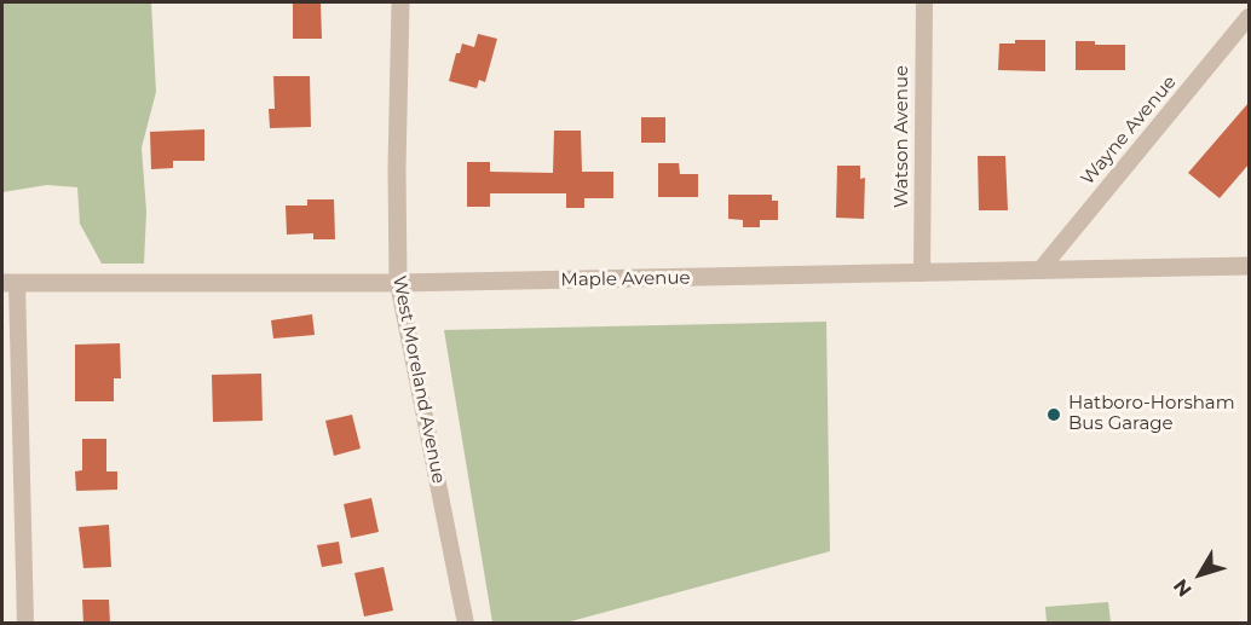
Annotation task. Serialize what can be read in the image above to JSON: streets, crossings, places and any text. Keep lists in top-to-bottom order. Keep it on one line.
{"streets":{"street":["Wayne Avenue","Watson Avenue","Maple Avenue","West Moreland Avenue"]},"crossings":[["Wayne Avenue","Maple Avenue"],["Watson Avenue","Maple Avenue"],["Maple Avenue","West Moreland Avenue"]],"places":["Hatboro-Horsham Bus Garage"],"north":"bottom left"}
